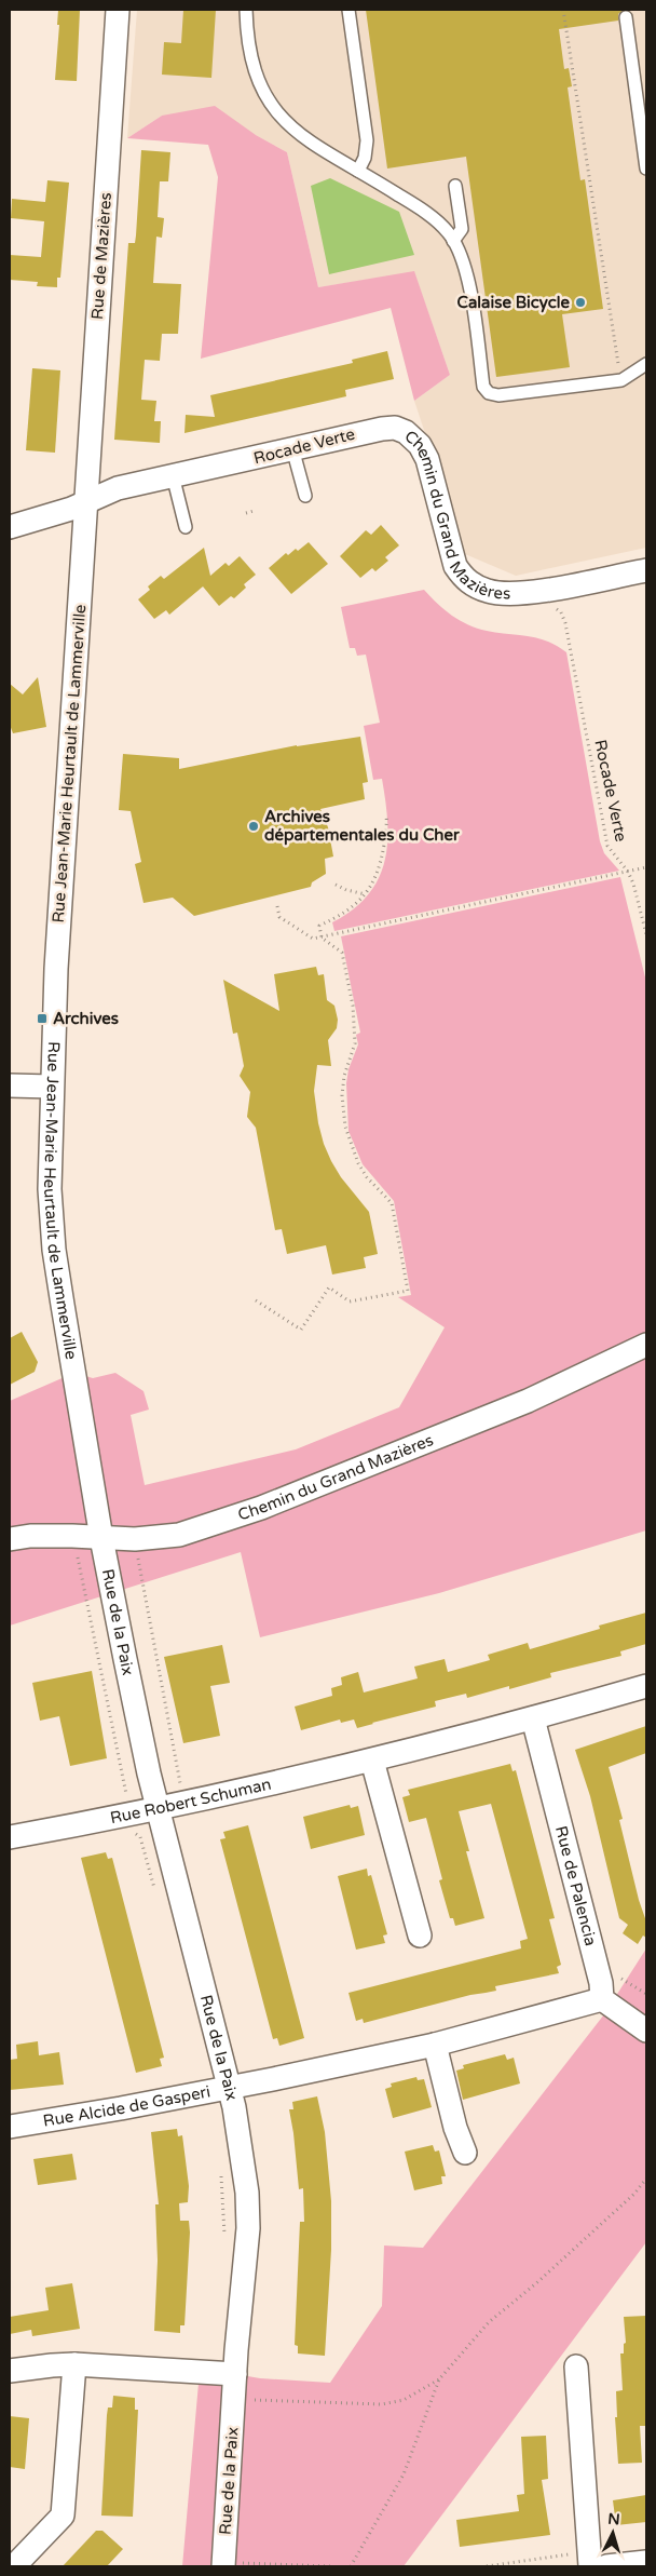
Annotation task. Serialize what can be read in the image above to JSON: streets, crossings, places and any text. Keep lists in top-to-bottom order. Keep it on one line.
{"streets":{"street":["Rue de Mazières","Chemin du Grand Mazières","Rue Jean-Marie Heurtault de Lammerville","Rue de la Paix","Rue Robert Schuman","Rue de Palencia","Rue Alcide de Gasperi"],"path":["Rocade Verte"]},"crossings":[["Rue de Mazières","Chemin du Grand Mazières"],["Rue de Mazières","Rue Jean-Marie Heurtault de Lammerville"],["Chemin du Grand Mazières","Rue Jean-Marie Heurtault de Lammerville"],["Chemin du Grand Mazières","Rue de la Paix"],["Rue Jean-Marie Heurtault de Lammerville","Rue de la Paix"],["Rue de la Paix","Rue Robert Schuman"],["Rue de la Paix","Rue Alcide de Gasperi"],["Rue Robert Schuman","Rue de Palencia"],["Rue de Palencia","Rue Alcide de Gasperi"]],"places":{"other":["Calaise Bicycle","Archives départementales du Cher"],"transit":["Archives"]},"north":"top"}
